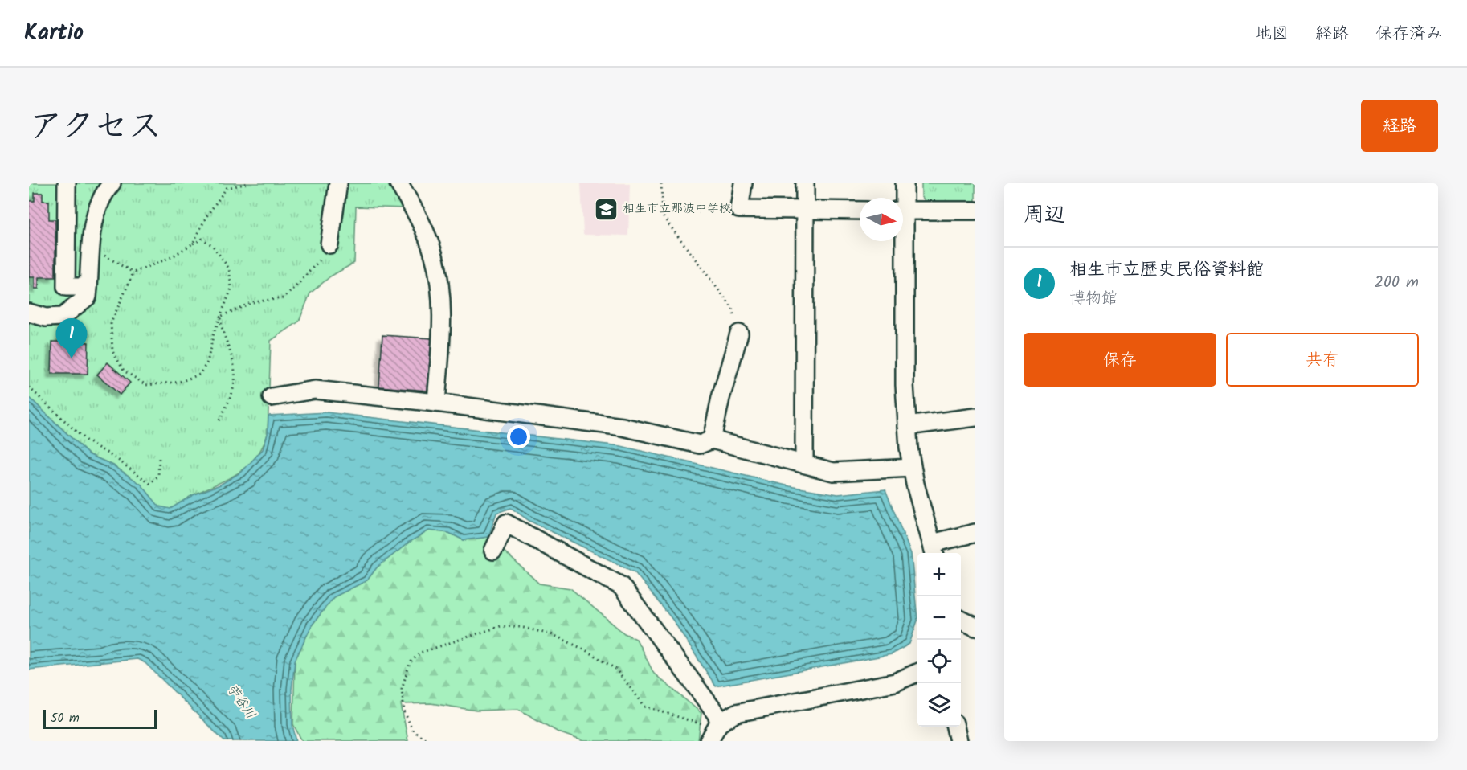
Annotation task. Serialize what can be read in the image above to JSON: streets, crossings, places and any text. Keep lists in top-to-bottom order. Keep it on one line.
{"water":["苧谷川"],"places":{"school or university":["相生市立那波中学校"]},"scale_bar":"50 m","north":"right","page":{"header":"Kartio","nav":["地図","経路","保存済み"],"title":"アクセス","buttons":["経路",["保存","共有"]],"heading":"周辺","list":[{"mark":"1","name":"相生市立歴史民俗資料館","note":"博物館","value":"200 m"}],"pins":"1","map_buttons":["+","−"],"scale":"50 m"}}
